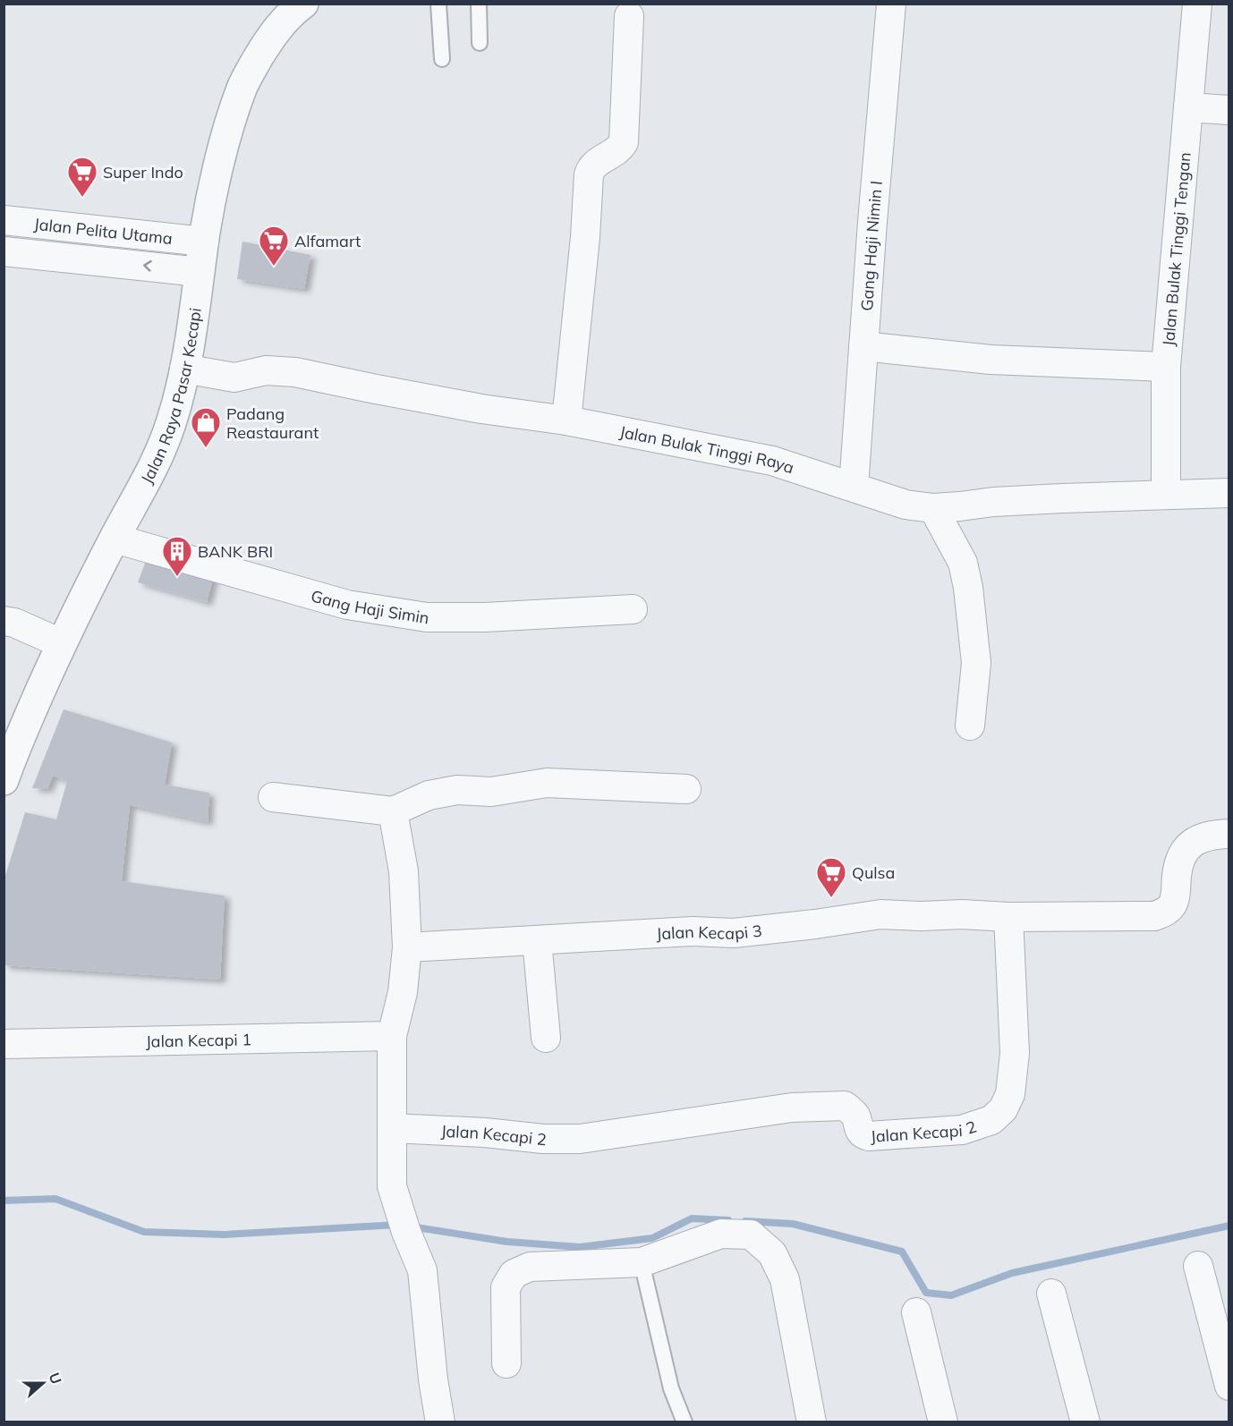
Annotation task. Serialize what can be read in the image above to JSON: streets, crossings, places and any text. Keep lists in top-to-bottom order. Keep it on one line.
{"streets":{"street":["Jalan Pelita Utama","Gang Haji Nimin I","Jalan Bulak Tinggi Tengan","Jalan Raya Pasar Kecapi","Jalan Bulak Tinggi Raya","Gang Haji Simin","Jalan Kecapi 3","Jalan Kecapi 1","Jalan Kecapi 2"]},"crossings":[["Jalan Pelita Utama","Jalan Raya Pasar Kecapi"],["Gang Haji Nimin I","Jalan Bulak Tinggi Raya"],["Jalan Bulak Tinggi Tengan","Jalan Bulak Tinggi Raya"],["Jalan Raya Pasar Kecapi","Jalan Bulak Tinggi Raya"],["Jalan Raya Pasar Kecapi","Gang Haji Simin"],["Jalan Kecapi 3","Jalan Kecapi 2"]],"places":{"supermarket":["Super Indo","Alfamart","Qulsa"],"shop":["Padang Reastaurant"],"building":["BANK BRI"]},"north":"right"}
